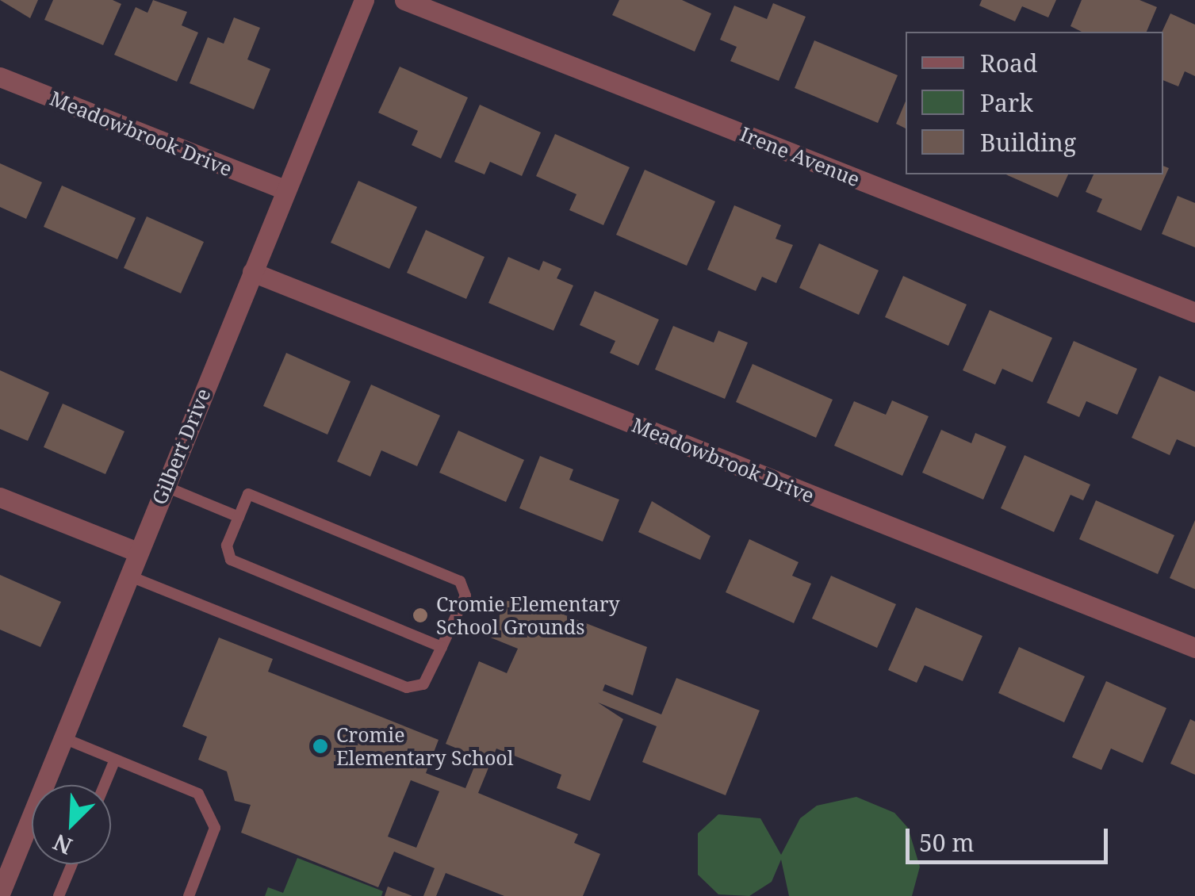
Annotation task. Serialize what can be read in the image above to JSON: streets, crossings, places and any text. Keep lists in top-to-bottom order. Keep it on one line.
{"streets":{"street":["Meadowbrook Drive","Irene Avenue","Gilbert Drive"]},"crossings":[["Meadowbrook Drive","Gilbert Drive"]],"places":["Cromie Elementary School Grounds","Cromie Elementary School"],"legend":["Road","Park","Building"],"scale_bar":"50 m","north":"bottom left"}
